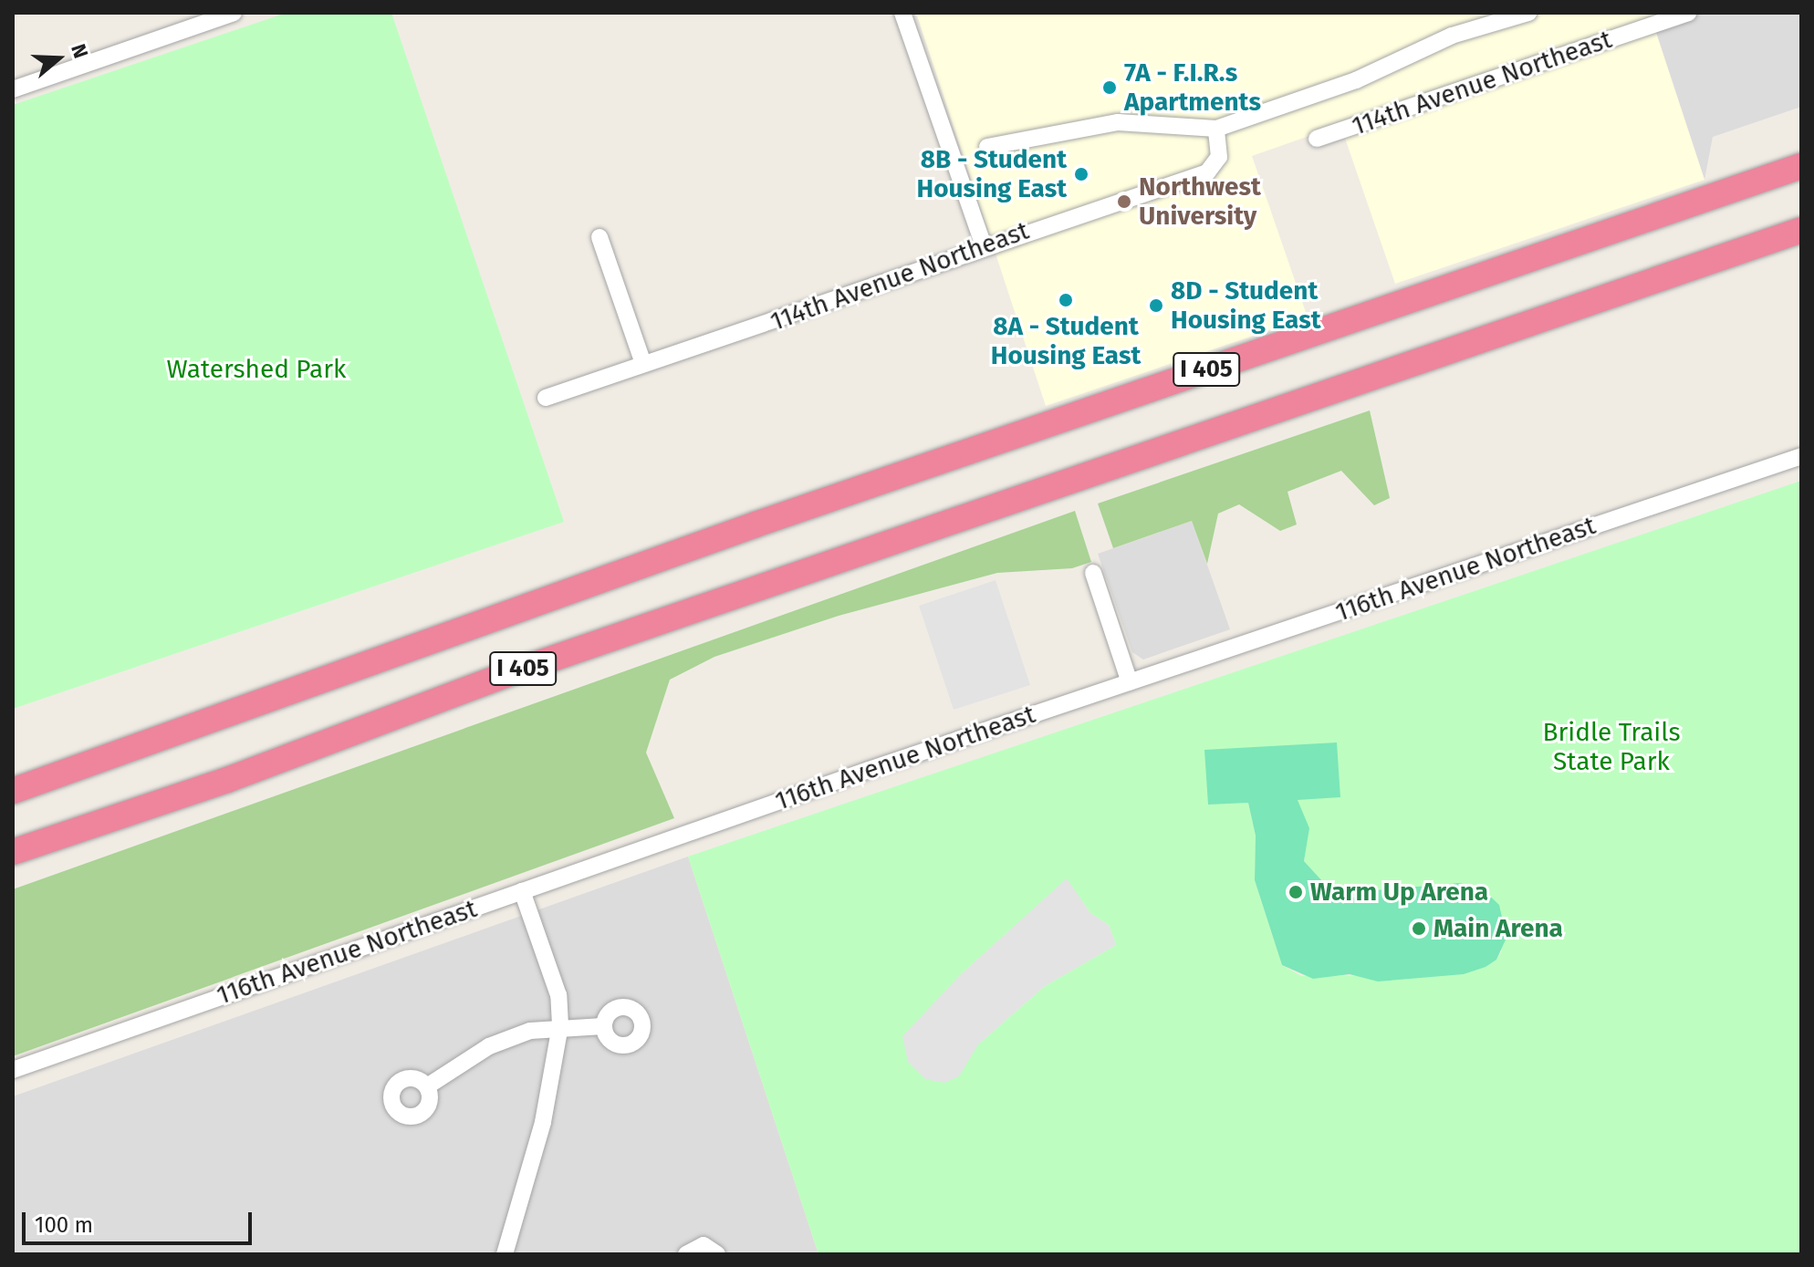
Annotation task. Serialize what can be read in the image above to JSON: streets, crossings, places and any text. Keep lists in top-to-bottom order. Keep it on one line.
{"streets":{"highway":["I 405"],"street":["114th Avenue Northeast","116th Avenue Northeast"]},"parks":["Watershed Park","Bridle Trails State Park"],"places":["7A - F.I.R.s Apartments","8B - Student Housing East","Northwest University","8A - Student Housing East","8D - Student Housing East","Warm Up Arena","Main Arena"],"scale_bar":"100 m","north":"right"}
